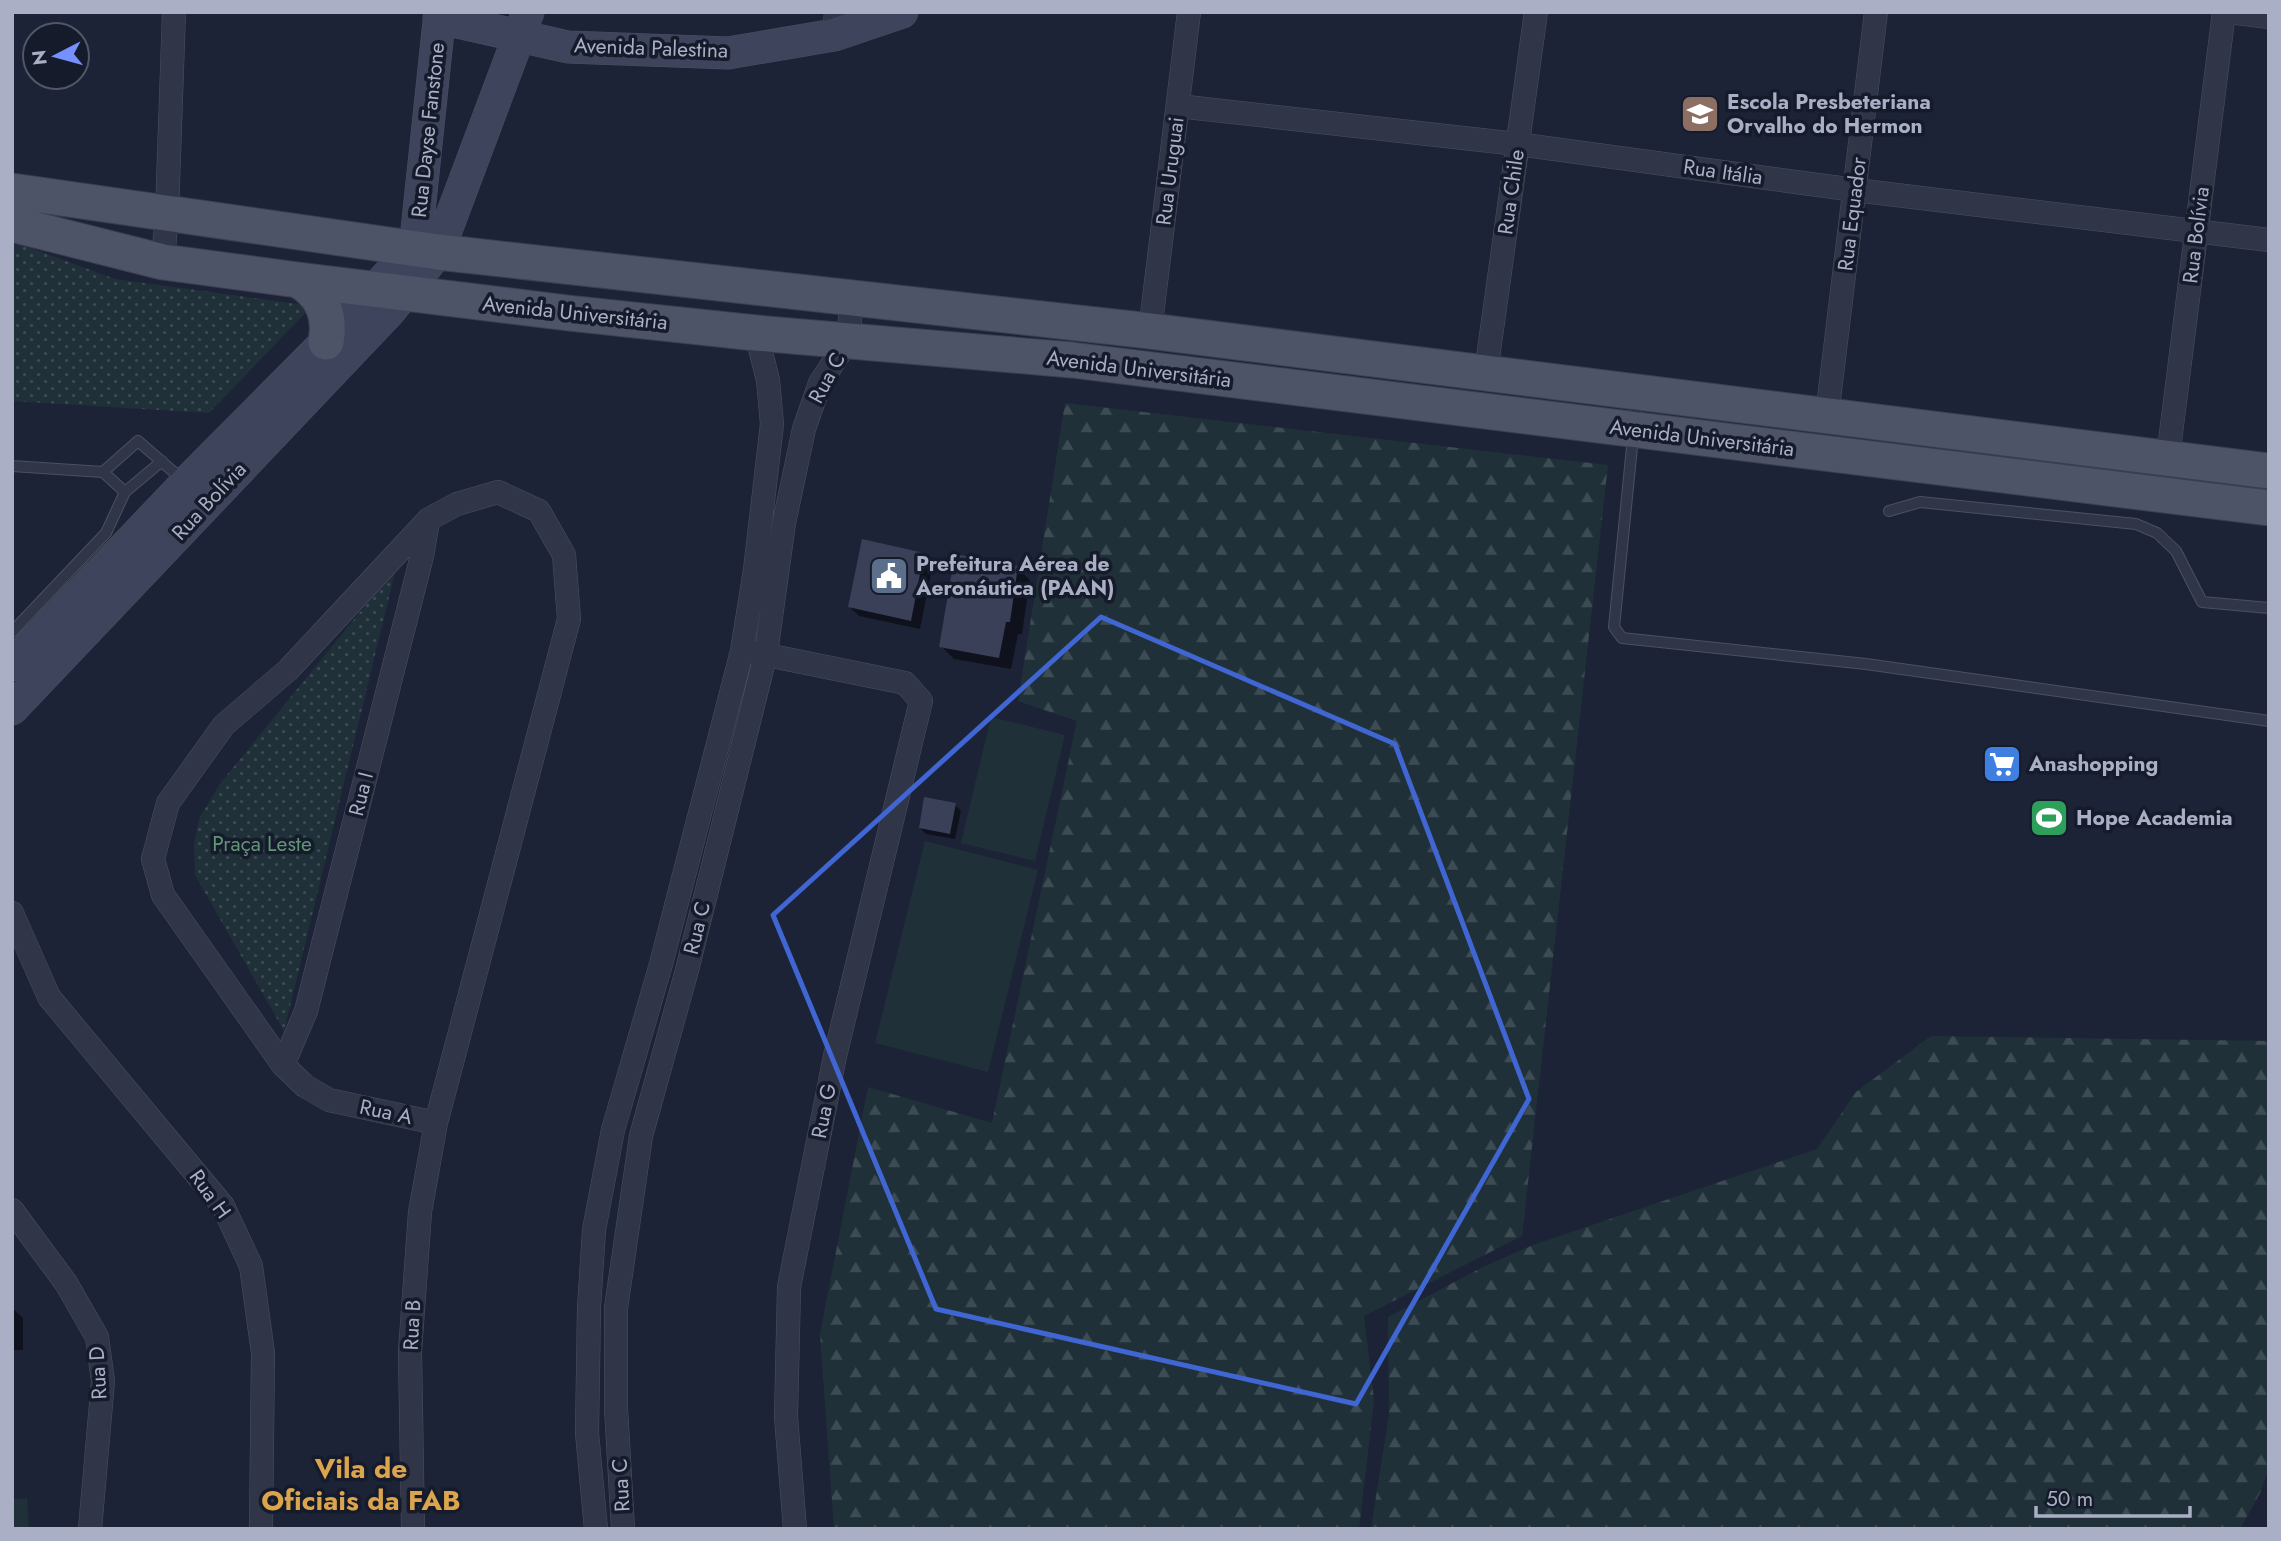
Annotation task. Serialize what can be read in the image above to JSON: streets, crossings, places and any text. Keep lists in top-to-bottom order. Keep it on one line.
{"streets":{"main road":["Avenida Palestina","Rua Dayse Fanstone","Rua Bolívia","Avenida Universitária"],"street":["Rua Uruguai","Rua Itália","Rua Chile","Rua Equador","Rua C","Rua I","Rua G","Rua A","Rua H","Rua B","Rua D"]},"crossings":[["Avenida Palestina","Rua Dayse Fanstone"],["Rua Dayse Fanstone","Avenida Universitária"],["Rua Uruguai","Rua Itália"],["Rua Uruguai","Avenida Universitária"],["Rua Itália","Rua Chile"],["Rua Itália","Rua Equador"],["Rua Itália","Rua Bolívia"],["Rua Chile","Avenida Universitária"],["Rua Equador","Avenida Universitária"],["Rua Bolívia","Avenida Universitária"],["Avenida Universitária","Rua C"],["Rua C","Rua G"],["Rua I","Rua A"],["Rua A","Rua B"]],"districts":["Vila de Oficiais da FAB"],"parks":["Praça Leste"],"places":{"school or university":["Escola Presbeteriana Orvalho do Hermon"],"public building":["Prefeitura Aérea de Aeronáutica (PAAN)"],"supermarket":["Anashopping"],"sports":["Hope Academia"]},"scale_bar":"50 m","north":"left"}
